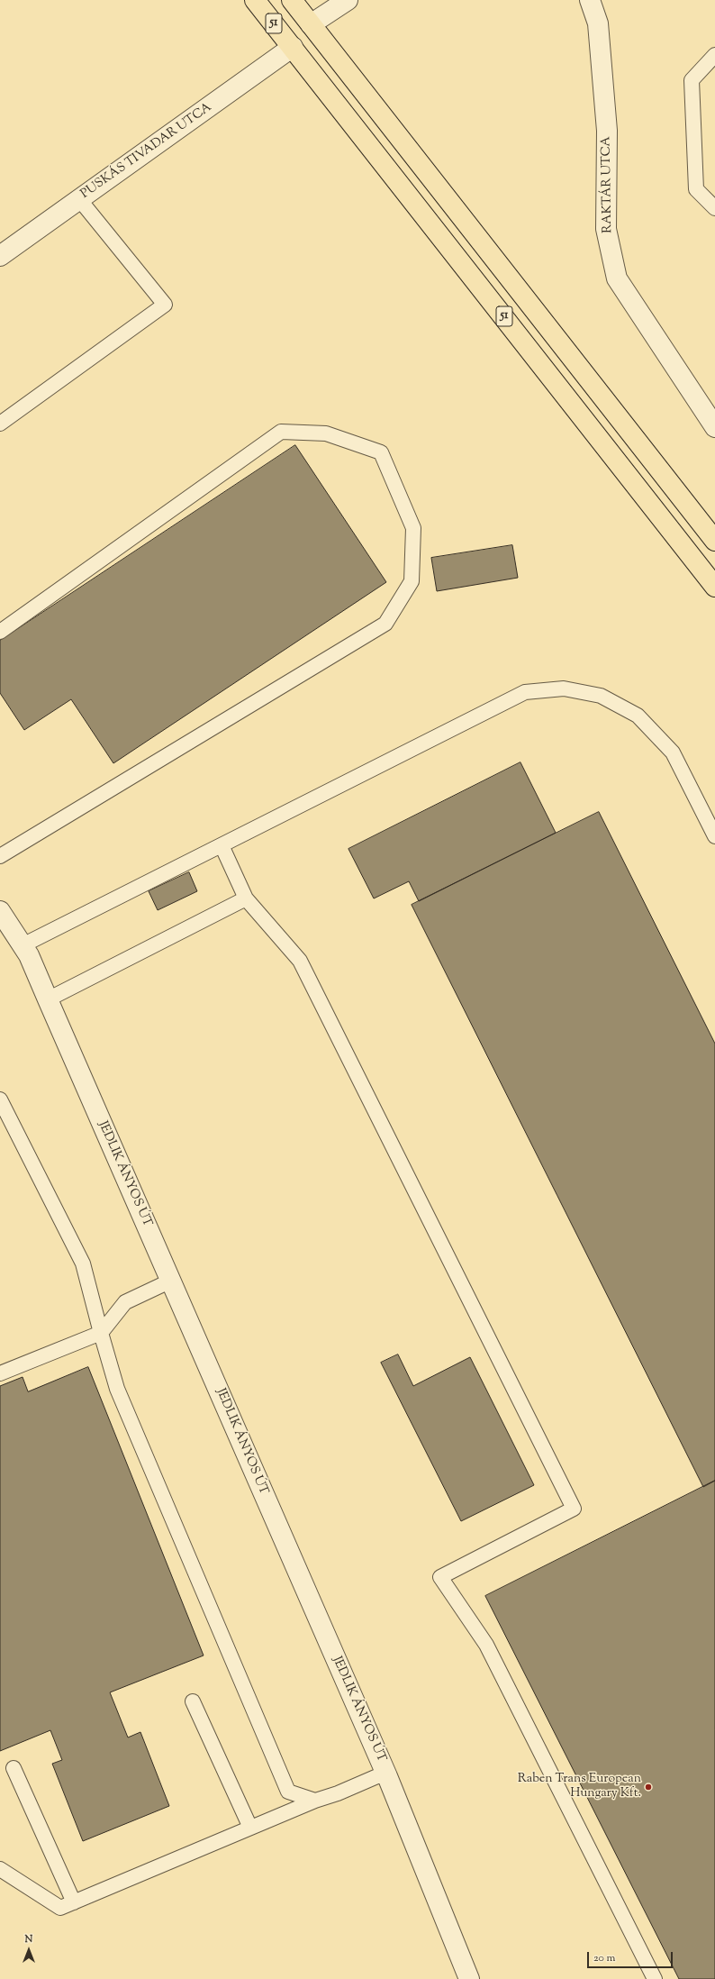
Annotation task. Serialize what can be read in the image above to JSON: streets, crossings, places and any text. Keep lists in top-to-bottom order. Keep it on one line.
{"streets":{"main road":["51"],"street":["PUSKÁS TIVADAR UTCA","RAKTÁR UTCA","JEDLIK ÁNYOS ÚT"]},"crossings":[["51","PUSKÁS TIVADAR UTCA"]],"places":["Raben Trans European Hungary Kft."],"scale_bar":"20 m","north":"top"}
